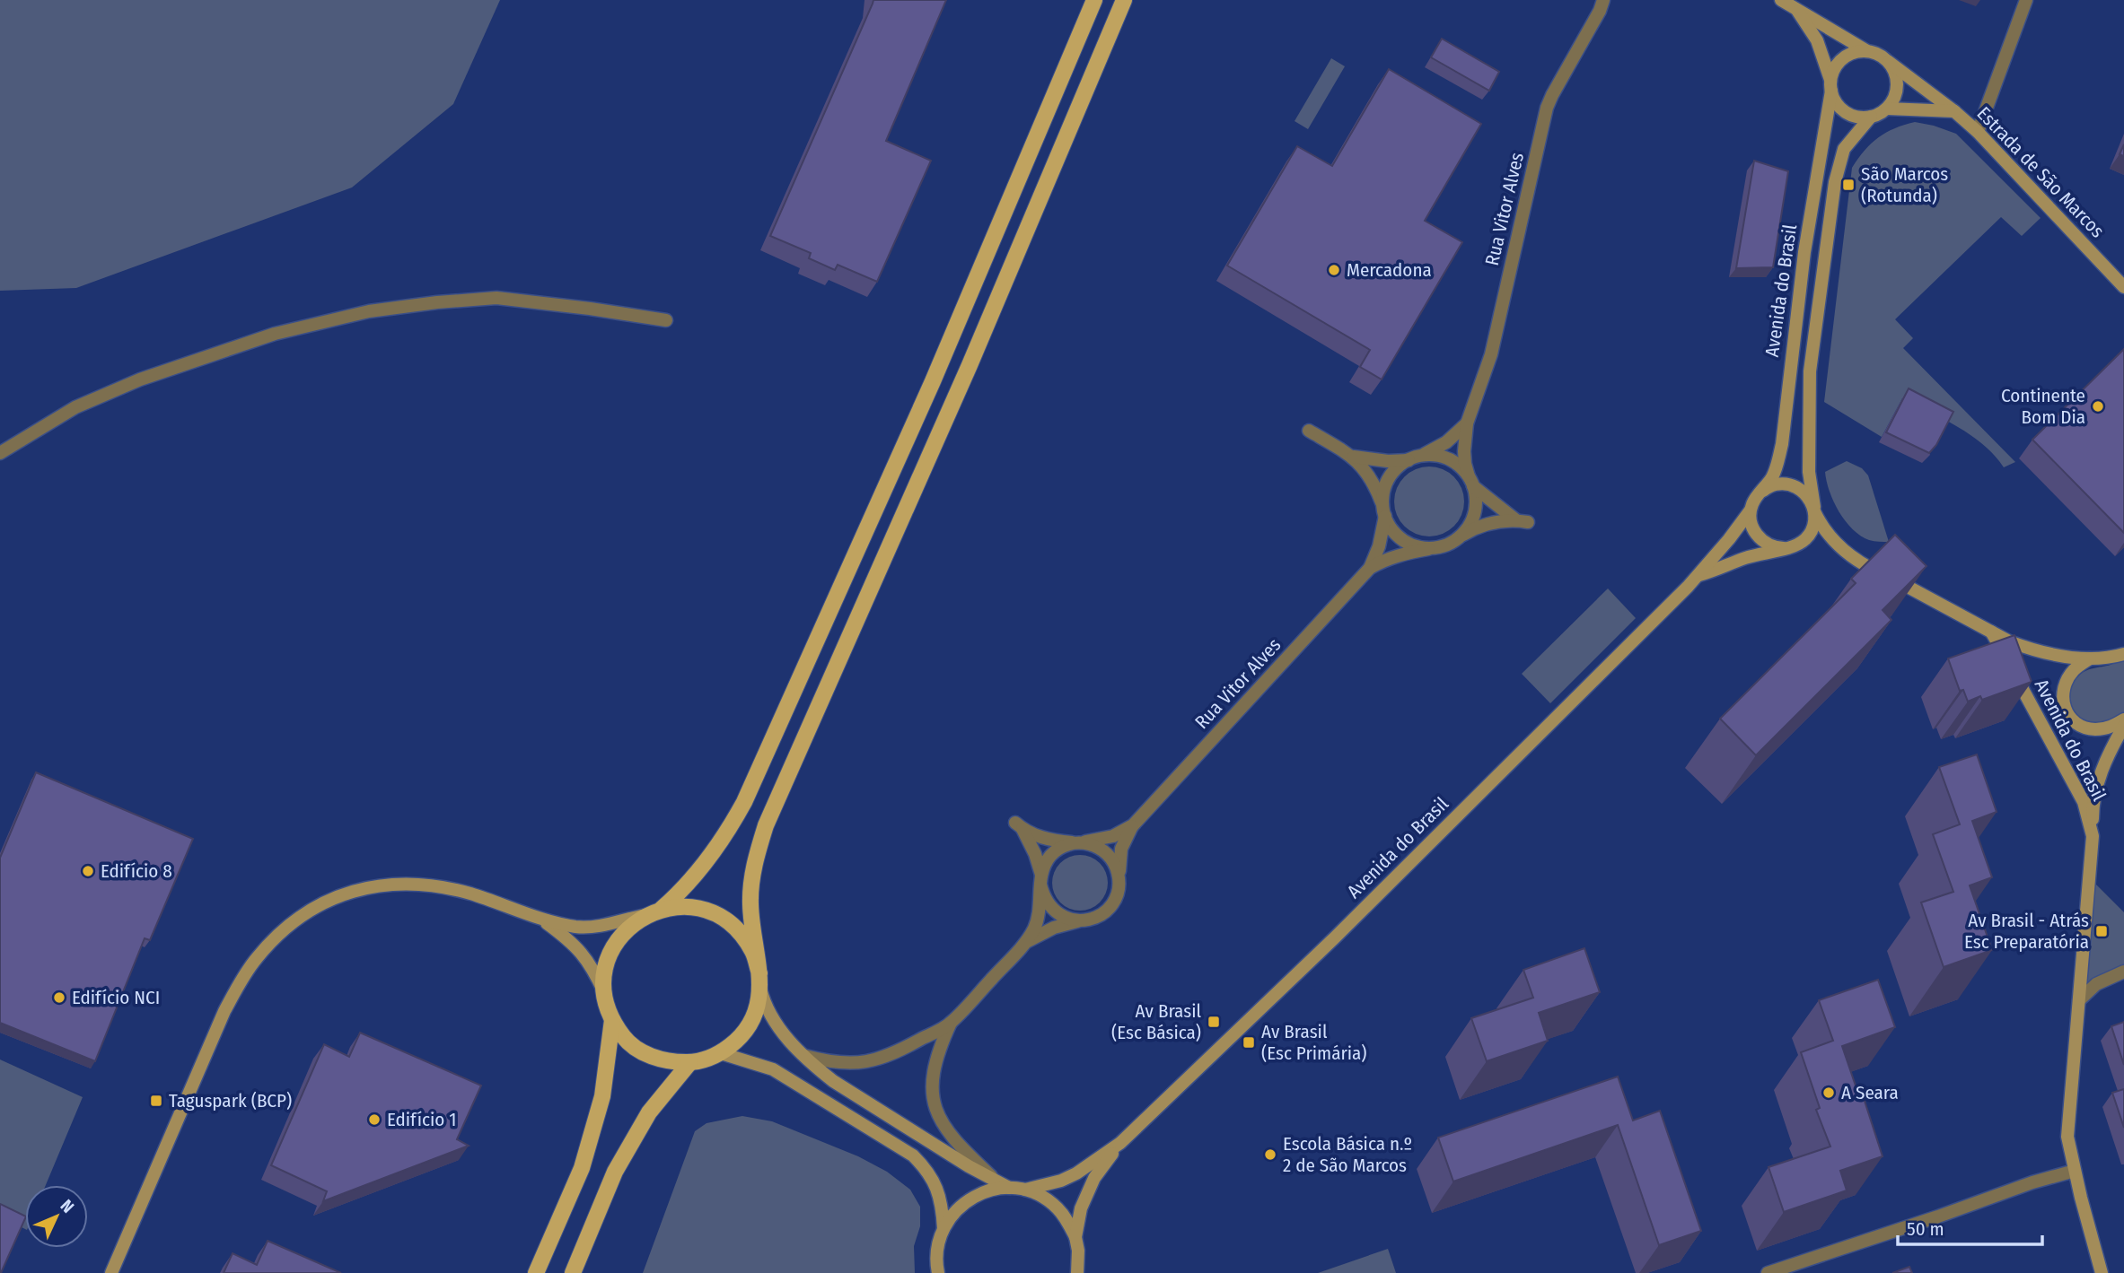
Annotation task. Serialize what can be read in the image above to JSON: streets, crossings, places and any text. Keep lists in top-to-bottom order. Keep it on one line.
{"streets":{"street":["Estrada de São Marcos","Rua Vitor Alves","Avenida do Brasil"]},"crossings":[["Estrada de São Marcos","Avenida do Brasil"]],"places":{"transit":["São Marcos (Rotunda)","Av Brasil - Atrás Esc Preparatória","Av Brasil (Esc Básica)","Av Brasil (Esc Primária)","Taguspark (BCP)"],"other":["Mercadona","Continente Bom Dia","Edifício 8","Edifício NCI","A Seara","Edifício 1","Escola Básica n.º 2 de São Marcos"]},"scale_bar":"50 m","north":"top right"}
